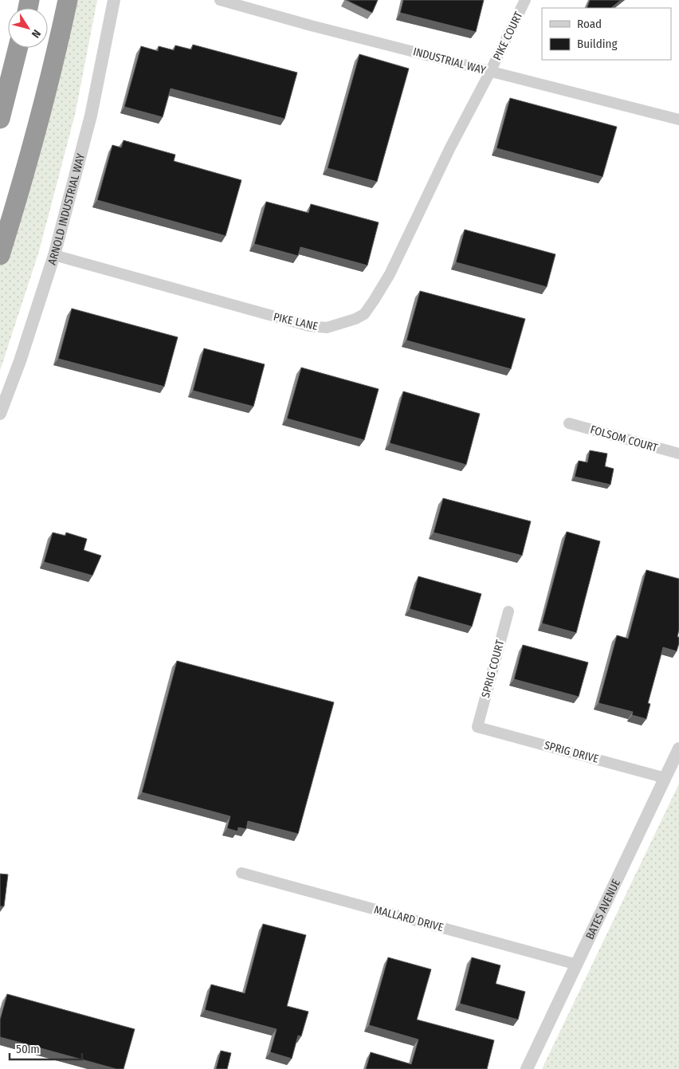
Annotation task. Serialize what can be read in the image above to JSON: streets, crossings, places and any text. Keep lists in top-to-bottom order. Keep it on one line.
{"streets":{"street":["PIKE COURT","INDUSTRIAL WAY","ARNOLD INDUSTRIAL WAY","PIKE LANE","FOLSOM COURT","SPRIG COURT","SPRIG DRIVE","BATES AVENUE","MALLARD DRIVE"]},"crossings":[["PIKE COURT","INDUSTRIAL WAY"],["PIKE COURT","PIKE LANE"],["INDUSTRIAL WAY","PIKE LANE"],["ARNOLD INDUSTRIAL WAY","PIKE LANE"],["SPRIG COURT","SPRIG DRIVE"],["SPRIG DRIVE","BATES AVENUE"],["BATES AVENUE","MALLARD DRIVE"]],"legend":["Road","Building"],"scale_bar":"50 m","north":"bottom right"}
